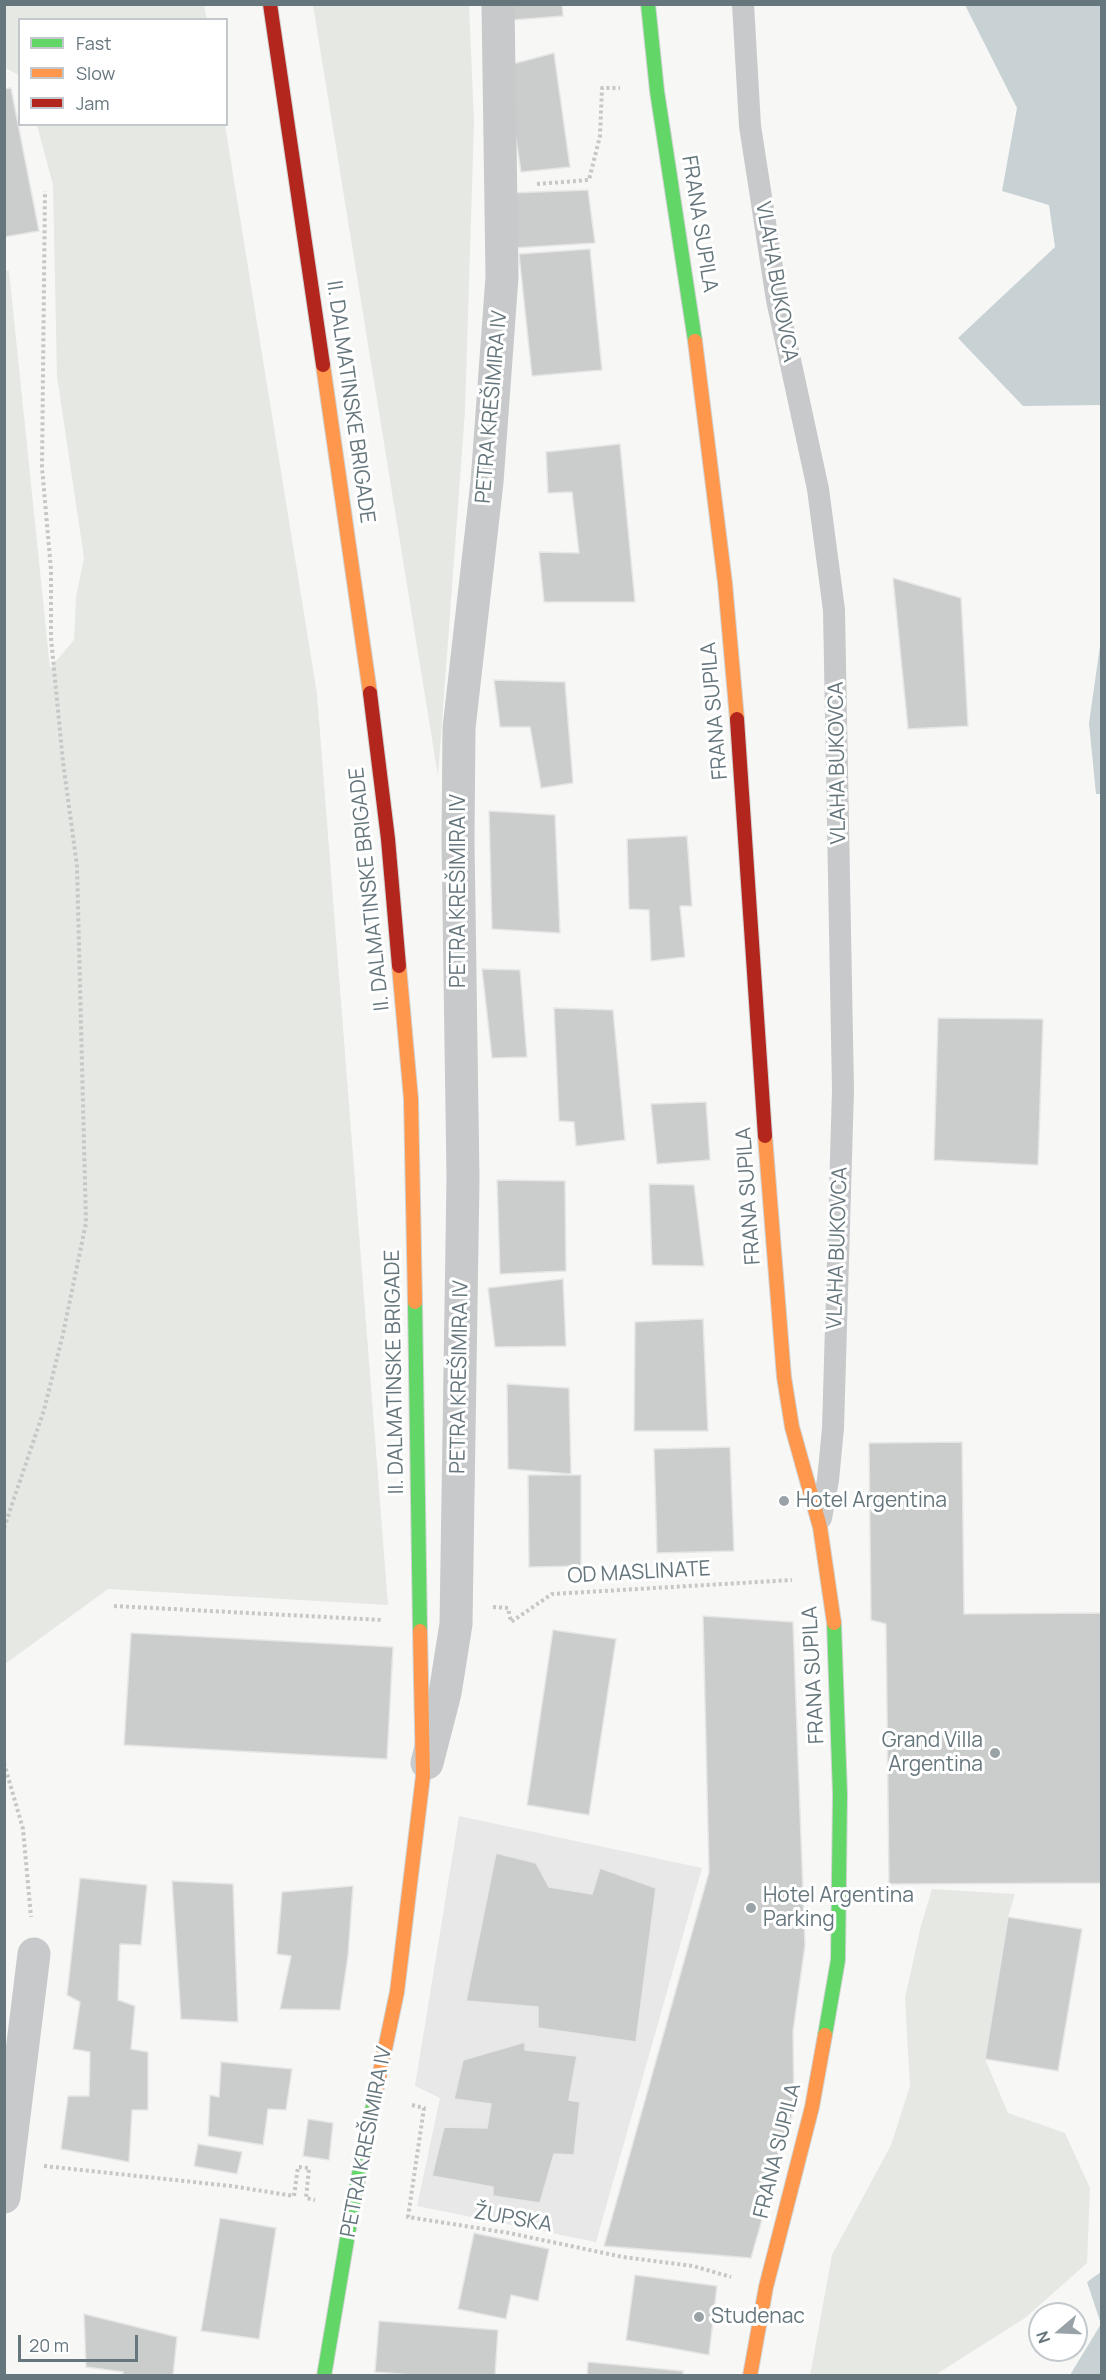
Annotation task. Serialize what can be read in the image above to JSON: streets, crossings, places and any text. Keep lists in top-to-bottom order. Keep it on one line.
{"streets":{"street":["FRANA SUPILA","II. DALMATINSKE BRIGADE","PETRA KREŠIMIRA IV"],"lane":["VLAHA BUKOVCA"],"path":["OD MASLINATE","ŽUPSKA"]},"crossings":[["FRANA SUPILA","VLAHA BUKOVCA"],["FRANA SUPILA","OD MASLINATE"],["FRANA SUPILA","ŽUPSKA"],["II. DALMATINSKE BRIGADE","PETRA KREŠIMIRA IV"],["PETRA KREŠIMIRA IV","OD MASLINATE"],["PETRA KREŠIMIRA IV","ŽUPSKA"]],"places":["Hotel Argentina","Grand Villa Argentina","Hotel Argentina Parking","Studenac"],"legend":["Fast","Slow","Jam"],"scale_bar":"20 m","north":"left"}
